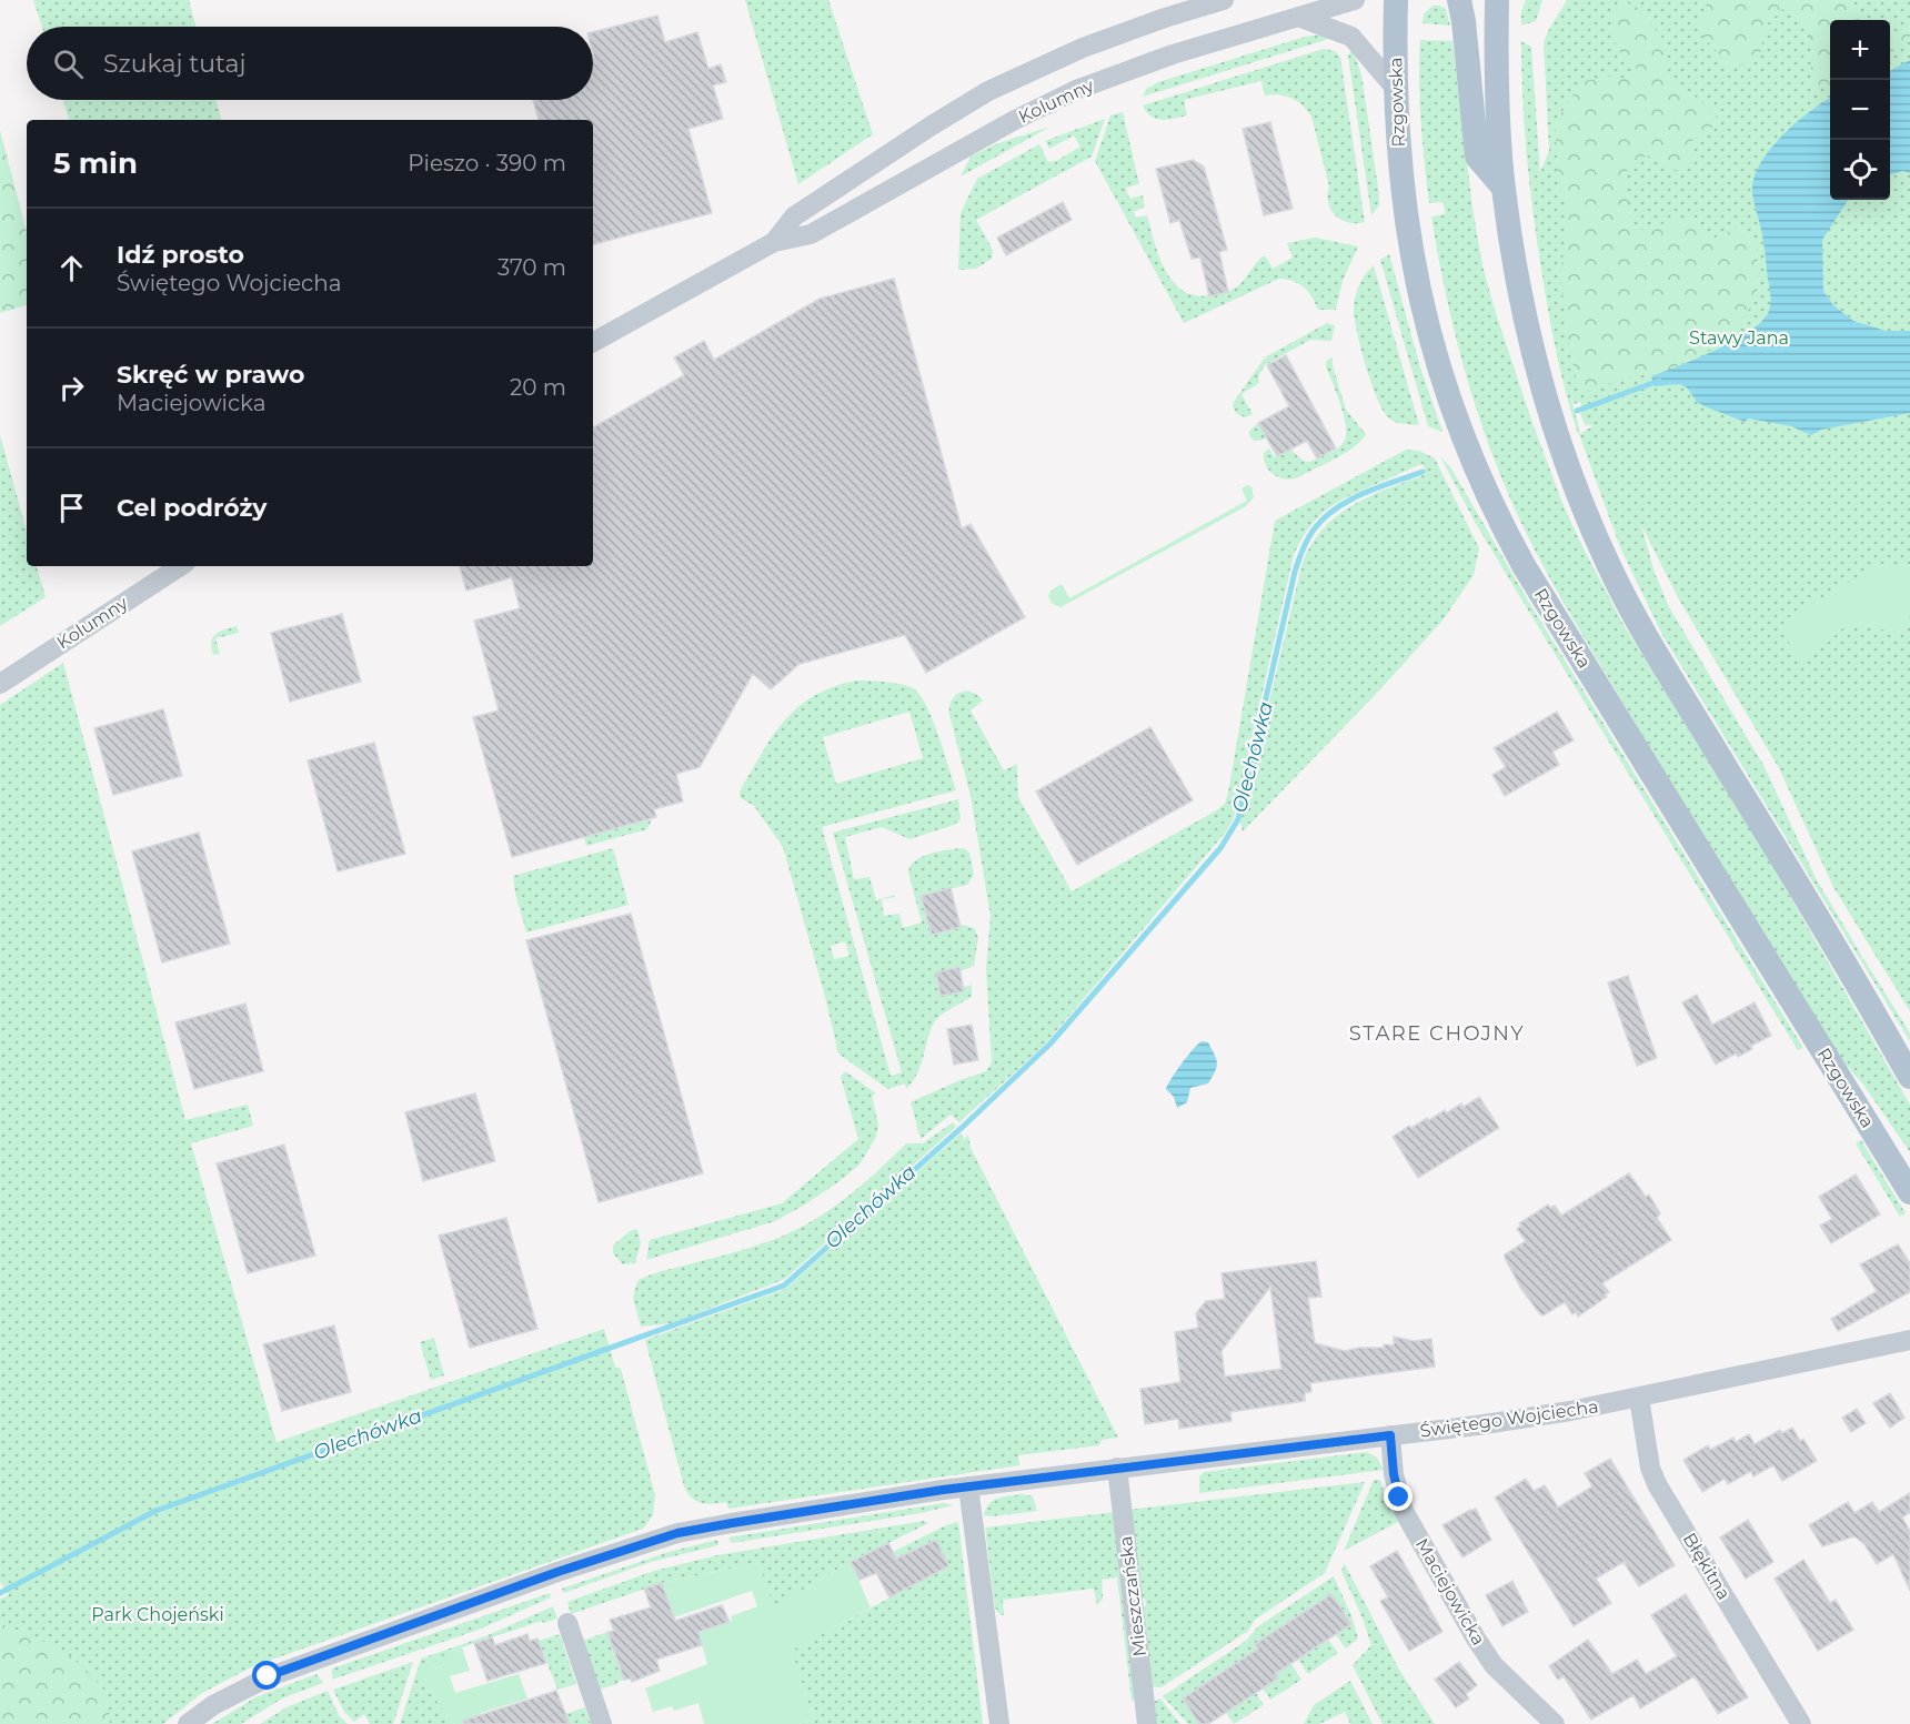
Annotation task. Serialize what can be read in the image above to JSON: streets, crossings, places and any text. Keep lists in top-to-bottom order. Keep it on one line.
{"streets":{"main road":["Rzgowska"],"street":["Kolumny","Świętego Wojciecha","Błękitna","Maciejowicka","Mieszczańska"]},"crossings":[["Świętego Wojciecha","Błękitna"],["Świętego Wojciecha","Maciejowicka"],["Świętego Wojciecha","Mieszczańska"]],"districts":["STARE CHOJNY"],"water":["Olechówka"],"parks":["Stawy Jana","Park Chojeński"],"page":{"map_buttons":["+","−"],"search":"Szukaj tutaj","heading":["5 min","Pieszo · 390 m"],"list":[["Idź prosto","Świętego Wojciecha","370 m"],["Skręć w prawo","Maciejowicka","20 m"],"Cel podróży"]}}
